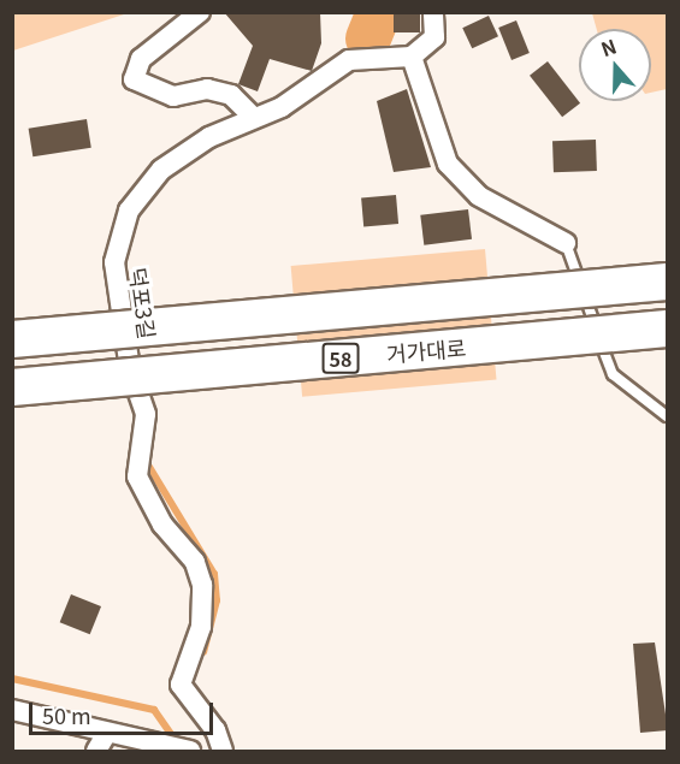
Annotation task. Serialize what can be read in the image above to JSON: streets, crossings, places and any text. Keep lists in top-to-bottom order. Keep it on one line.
{"streets":{"highway":["거가대로","58"],"street":["덕포3길"]},"scale_bar":"50 m","north":"top"}
